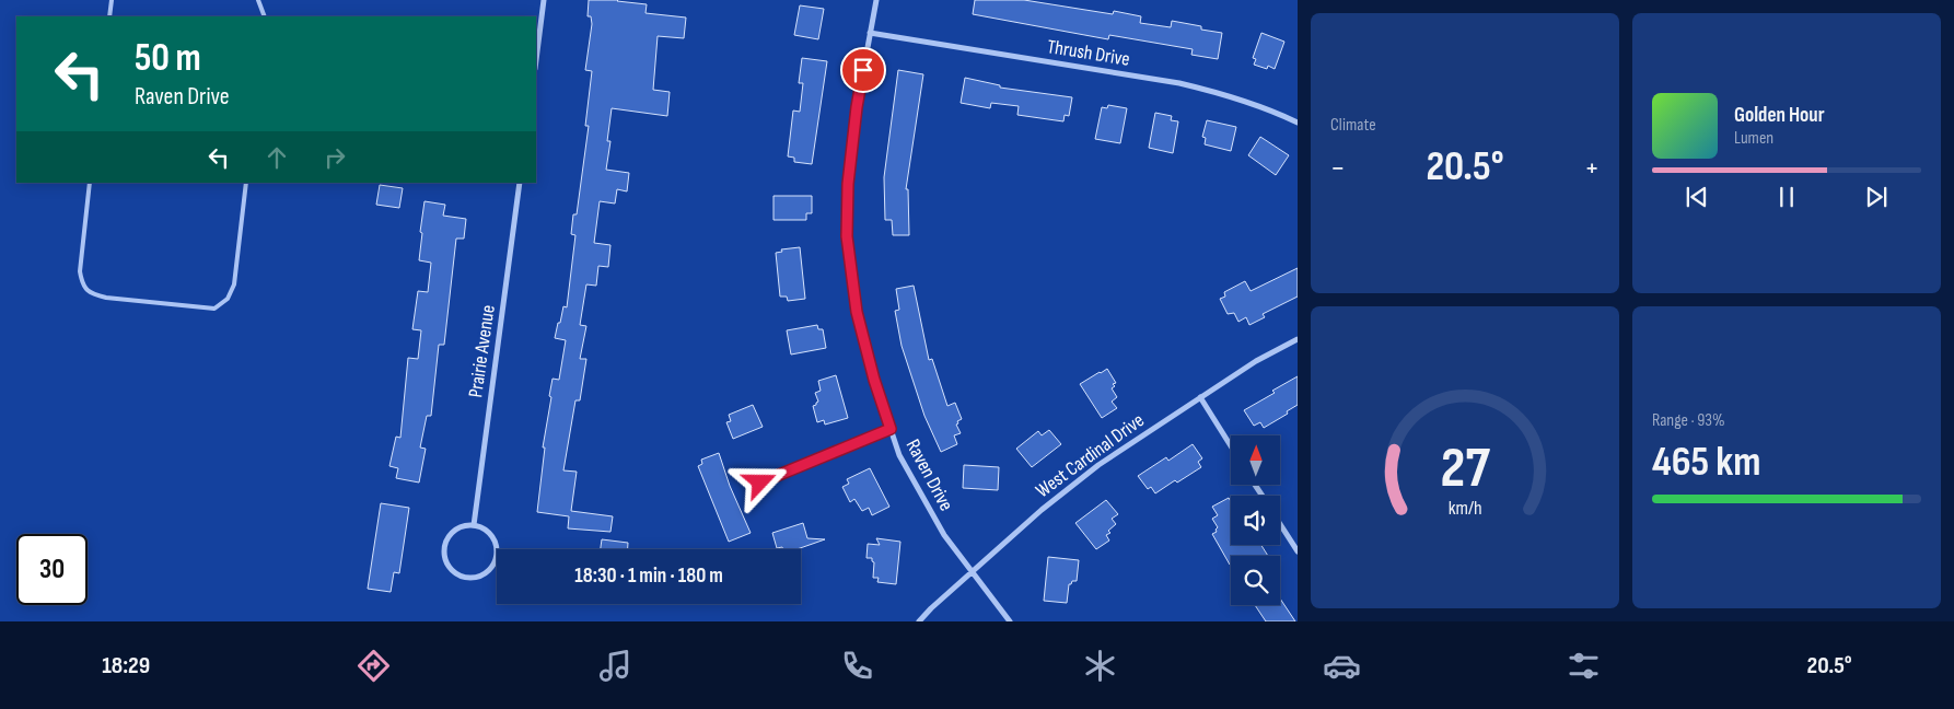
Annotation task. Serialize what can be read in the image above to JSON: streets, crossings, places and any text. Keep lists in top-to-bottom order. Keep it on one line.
{"streets":{"street":["Thrush Drive","Prairie Avenue","West Cardinal Drive","Raven Drive"]},"crossings":[["Thrush Drive","Raven Drive"],["West Cardinal Drive","Raven Drive"]],"north":"top","page":{"tile":["Climate",["Range · 93%","465 km"]],"turn":["50 m","Raven Drive"],"song":["Golden Hour","Lumen"],"heat":["−","20.5°","+"],"limit":"30","trip":"18:30 · 1 min · 180 m","tabs":["18:29","20.5°"],"gauge":["27","km/h"]}}
